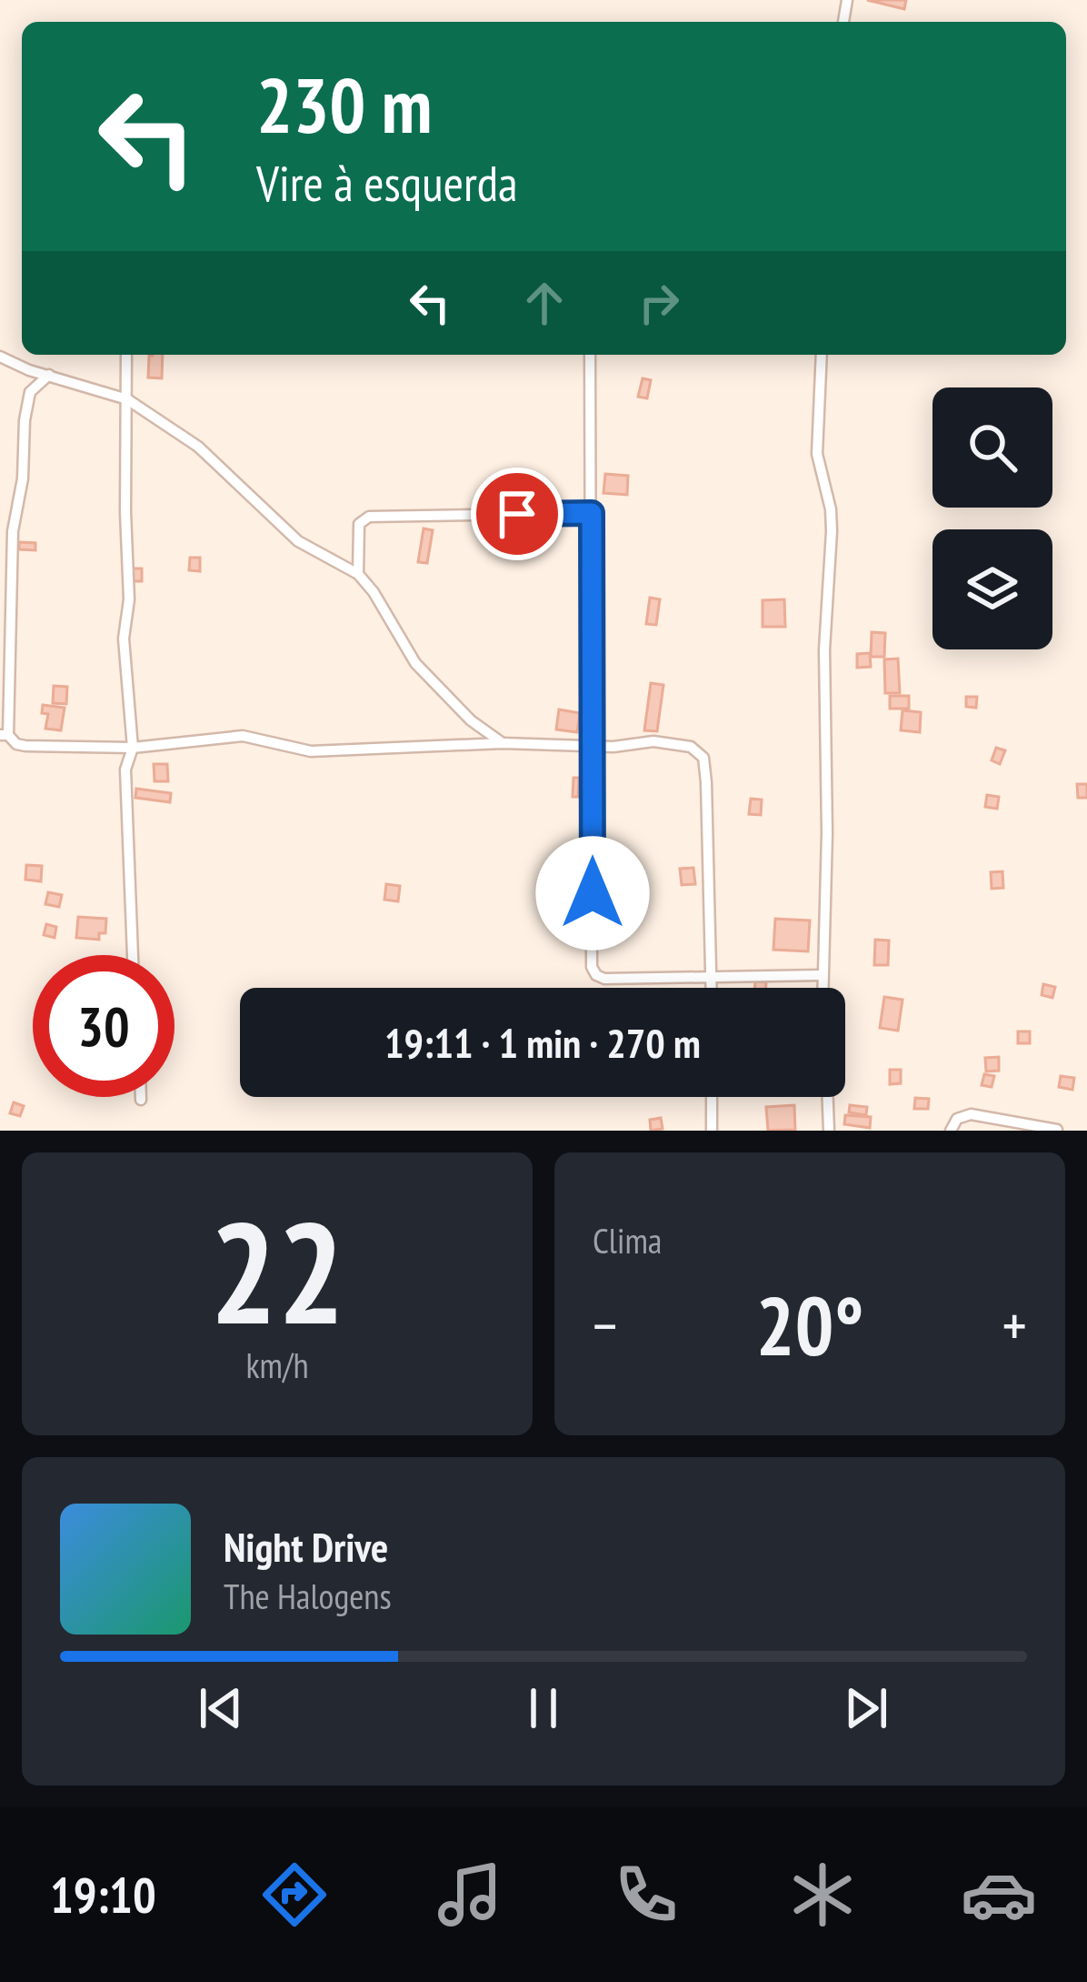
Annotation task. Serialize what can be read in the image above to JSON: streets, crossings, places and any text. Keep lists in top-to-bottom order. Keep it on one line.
{"page":{"turn":["230 m","Vire à esquerda"],"limit":"30","trip":"19:11 · 1 min · 270 m","tile":[["22","km/h"],"Clima"],"heat":["−","20°","+"],"song":["Night Drive","The Halogens"],"tabs":"19:10"}}
